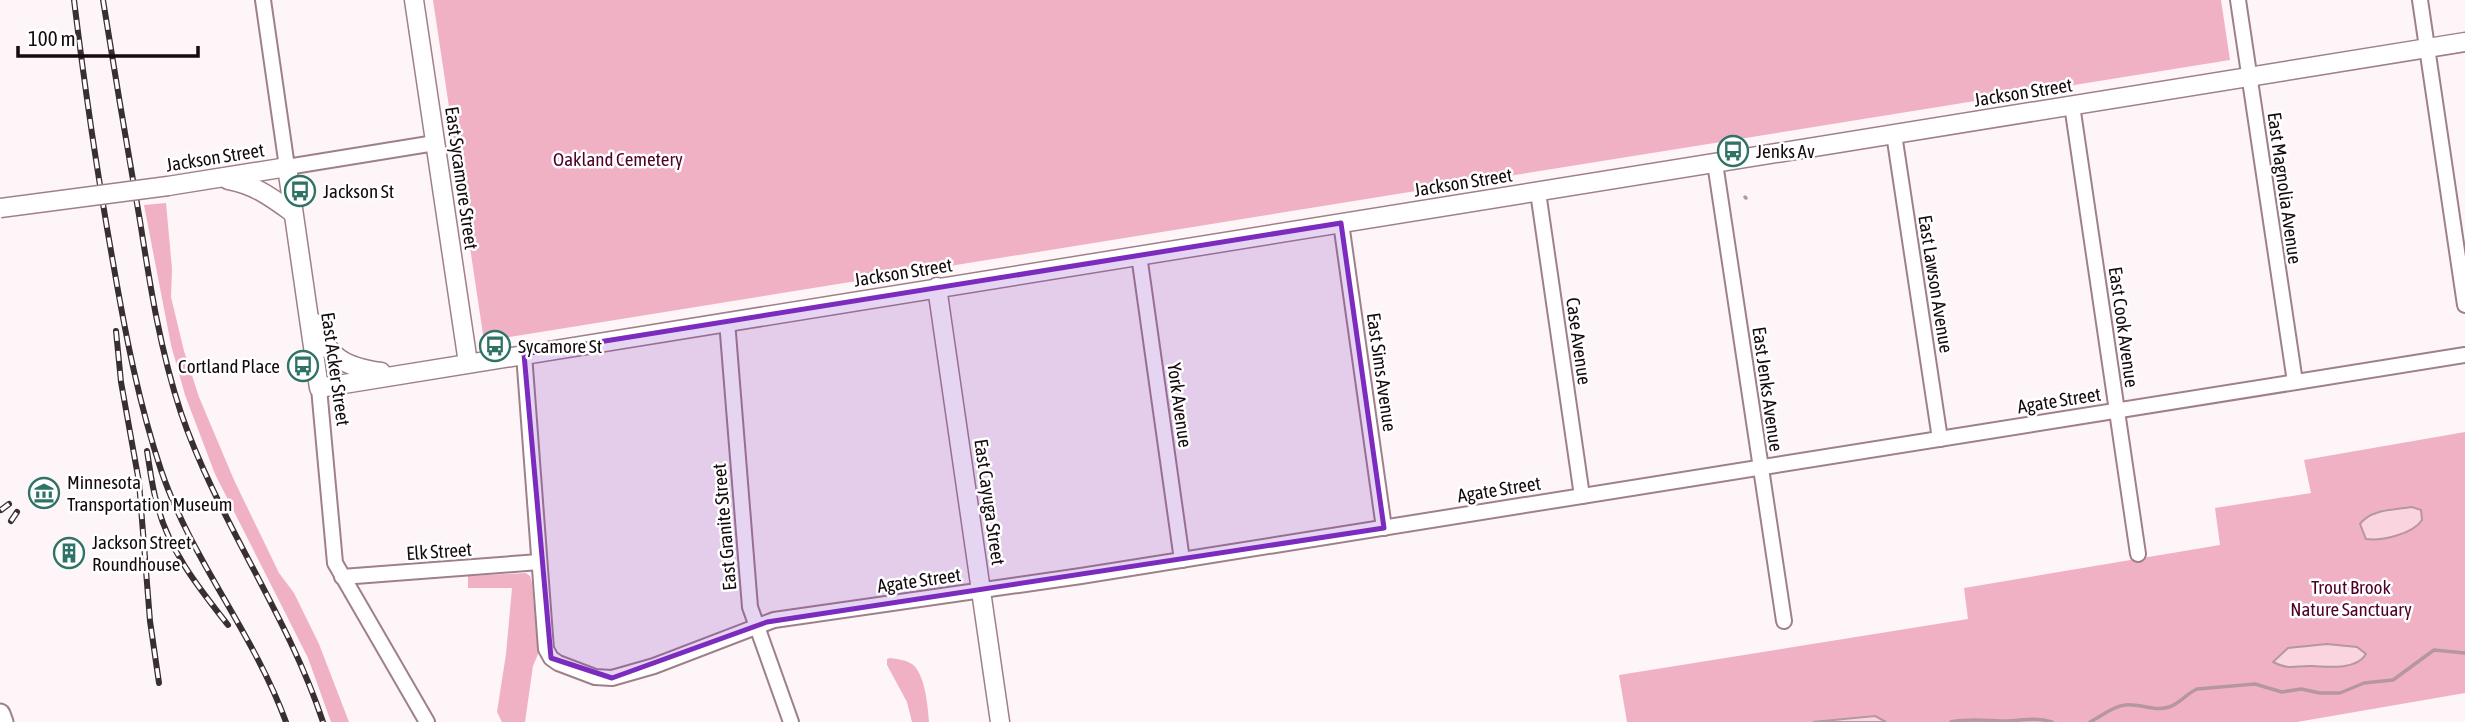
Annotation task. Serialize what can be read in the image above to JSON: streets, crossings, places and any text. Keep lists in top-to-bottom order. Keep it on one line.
{"streets":{"street":["Jackson Street","East Sycamore Street","East Magnolia Avenue","East Lawson Avenue","East Cook Avenue","Case Avenue","East Acker Street","East Sims Avenue","East Jenks Avenue","Agate Street","York Avenue","East Cayuga Street","East Granite Street","Elk Street"]},"crossings":[["Jackson Street","East Sycamore Street"],["Jackson Street","East Magnolia Avenue"],["Jackson Street","East Lawson Avenue"],["Jackson Street","East Cook Avenue"],["Jackson Street","Case Avenue"],["Jackson Street","East Acker Street"],["Jackson Street","East Sims Avenue"],["Jackson Street","East Jenks Avenue"],["Jackson Street","York Avenue"],["Jackson Street","East Cayuga Street"],["Jackson Street","East Granite Street"],["East Magnolia Avenue","Agate Street"],["East Lawson Avenue","Agate Street"],["East Cook Avenue","Agate Street"],["Case Avenue","Agate Street"],["East Acker Street","Elk Street"],["East Sims Avenue","Agate Street"],["East Jenks Avenue","Agate Street"],["Agate Street","York Avenue"],["Agate Street","East Cayuga Street"],["Agate Street","East Granite Street"],["Agate Street","Elk Street"]],"parks":["Oakland Cemetery","Trout Brook Nature Sanctuary"],"places":{"bus stop":["Jenks Av","Jackson St","Sycamore St","Cortland Place"],"museum":["Minnesota Transportation Museum"],"building":["Jackson Street Roundhouse"]},"scale_bar":"100 m"}
